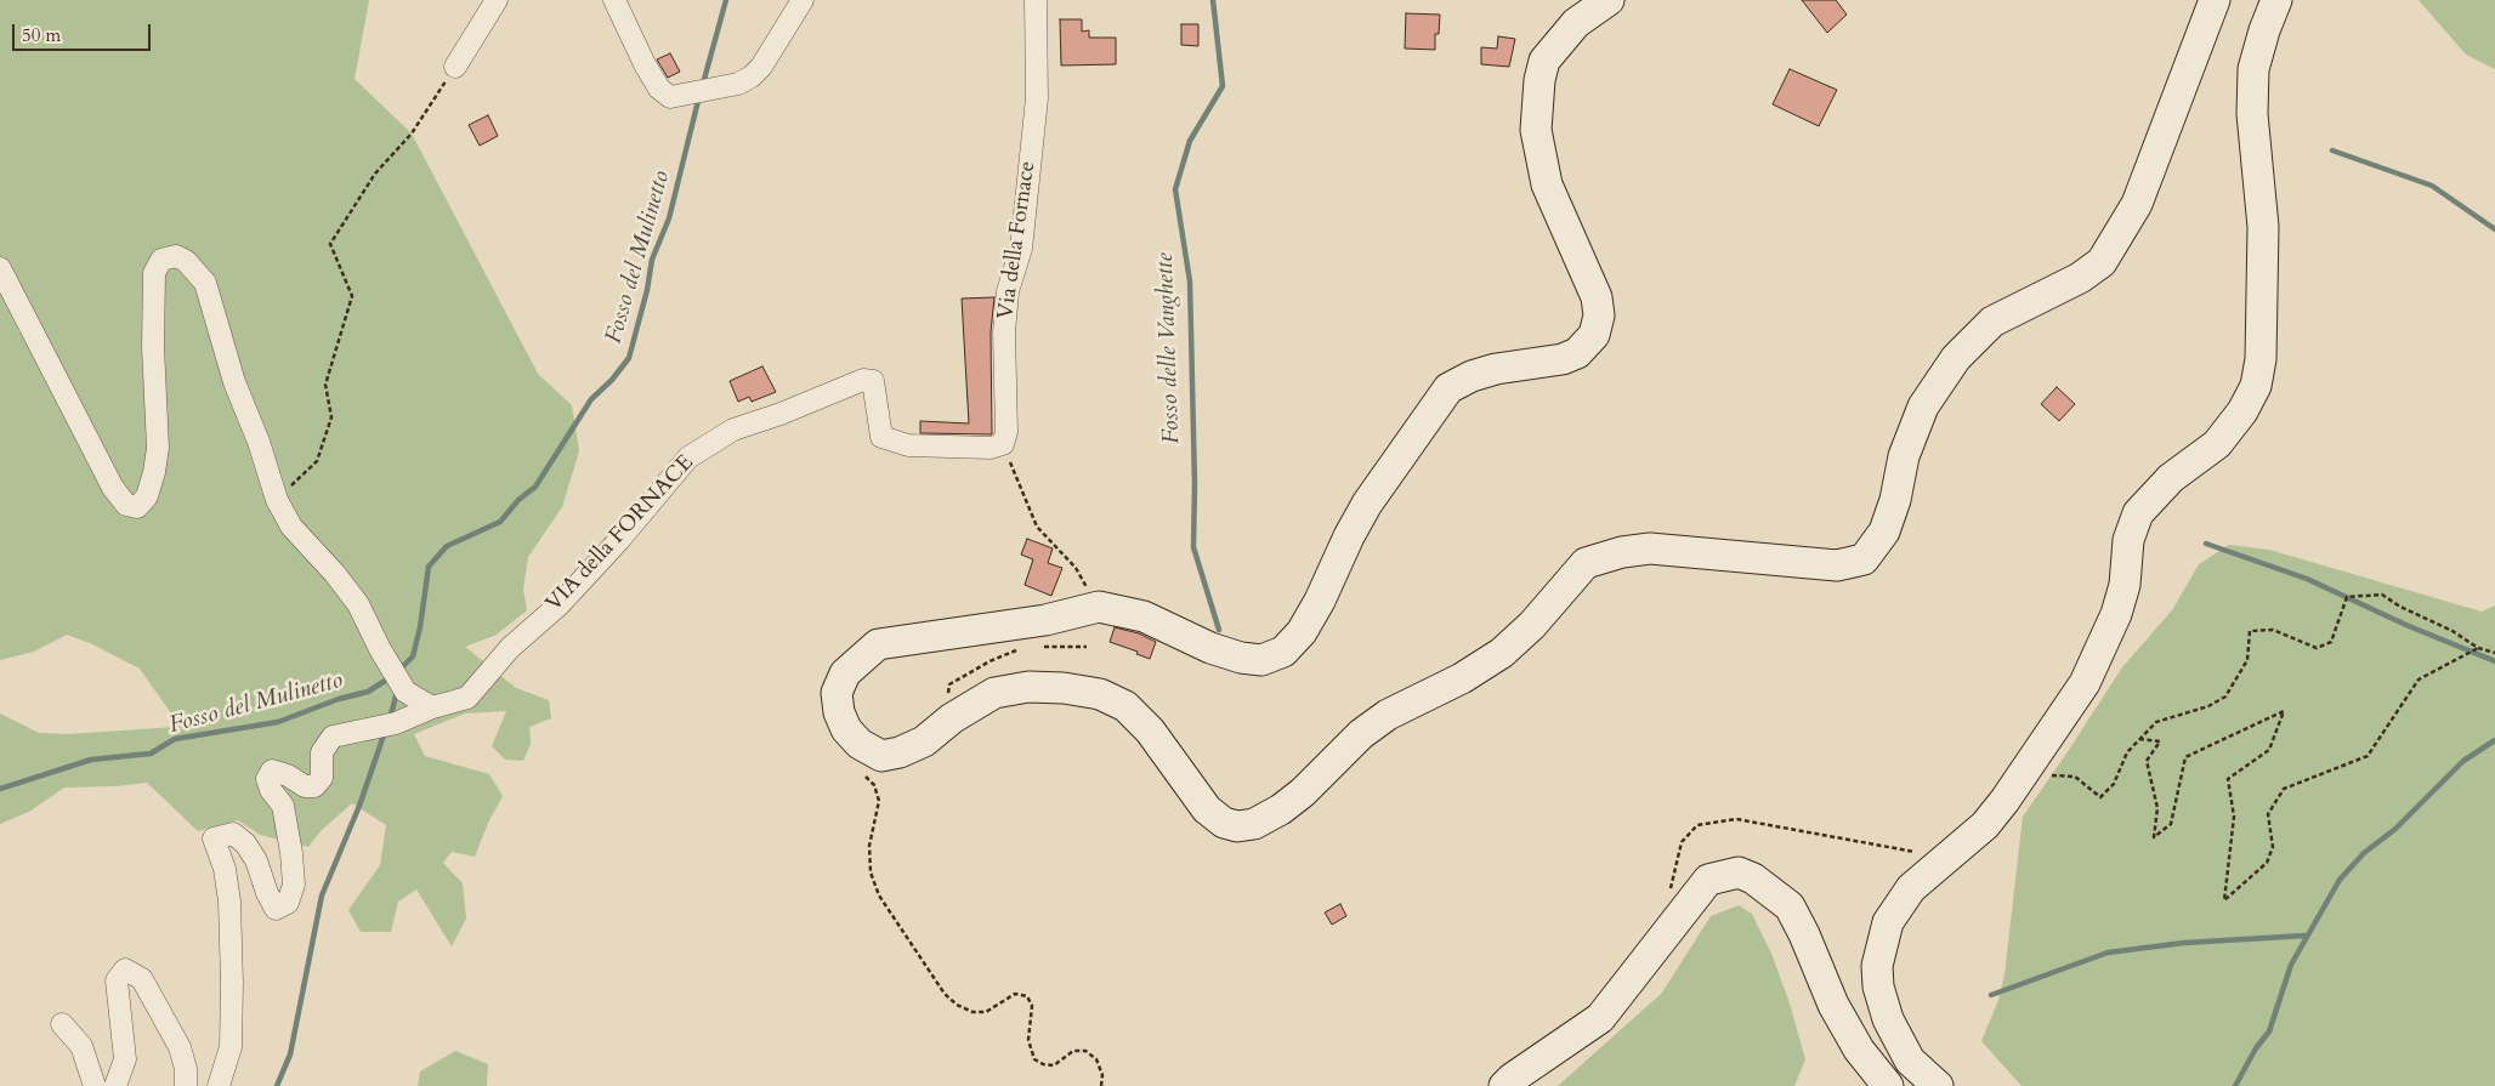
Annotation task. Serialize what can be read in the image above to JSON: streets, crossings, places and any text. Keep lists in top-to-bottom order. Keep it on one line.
{"streets":{"street":["Via della Fornace","VIA della FORNACE"]},"crossings":[["Via della Fornace","VIA della FORNACE"]],"water":["Fosso del Mulinetto","Fosso delle Vanghette"],"scale_bar":"50 m"}
